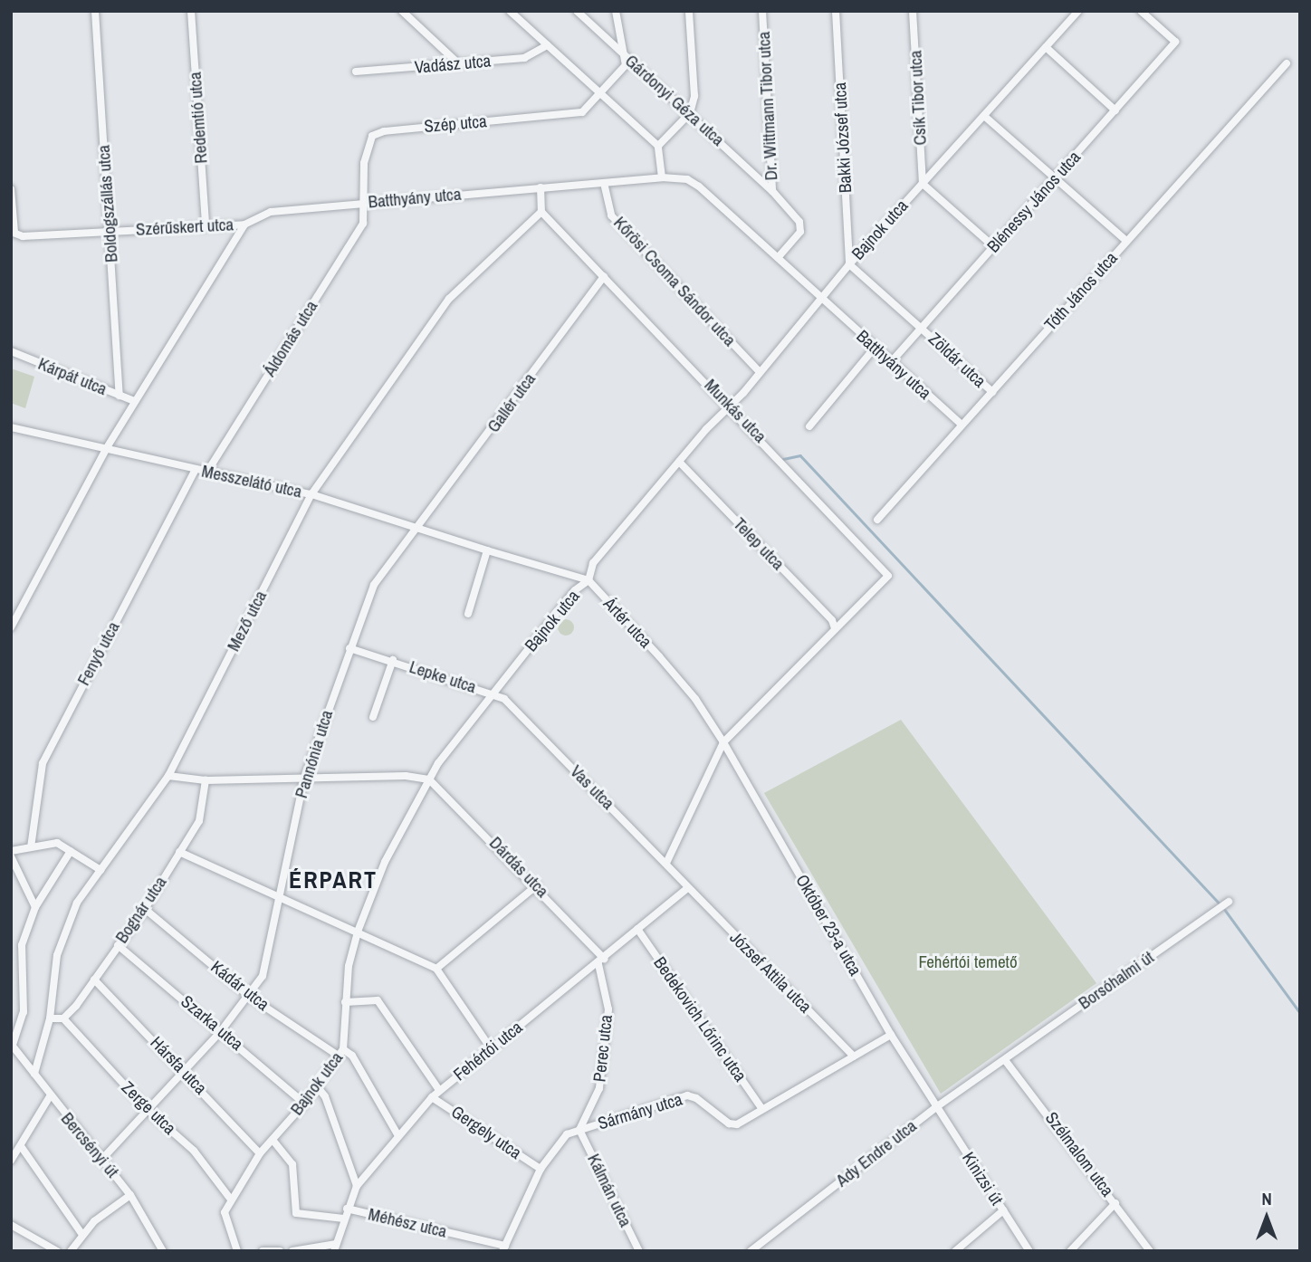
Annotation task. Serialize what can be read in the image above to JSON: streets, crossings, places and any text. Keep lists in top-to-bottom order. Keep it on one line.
{"streets":{"street":["Vadász utca","Csík Tibor utca","Gárdonyi Géza utca","Dr. Wittmann Tibor utca","Redemtió utca","Szép utca","Bakki József utca","Batthyány utca","Blénessy János utca","Boldogszállás utca","Szérűskert utca","Bajnok utca","Kőrösi Csoma Sándor utca","Tóth János utca","Áldomás utca","Zöldár utca","Kárpát utca","Gallér utca","Munkás utca","Messzelátó utca","Telep utca","Mező utca","Ártér utca","Fenyő utca","Lepke utca","Pannónia utca","Vas utca","Dárdás utca","Bognár utca","Október 23-a utca","József Attila utca","Borsóhalmi út","Kádár utca","Bedekovich Lőrinc utca","Szarka utca","Perec utca","Fehértói utca","Hársfa utca","Zerge utca","Sármány utca","Gergely utca","Bercsényi út","Ady Endre utca","Szélmalom utca","Kinizsi út","Kálmán utca","Méhész utca"]},"crossings":[["Csík Tibor utca","Bajnok utca"],["Gárdonyi Géza utca","Dr. Wittmann Tibor utca"],["Dr. Wittmann Tibor utca","Batthyány utca"],["Redemtió utca","Szérűskert utca"],["Szép utca","Batthyány utca"],["Szép utca","Áldomás utca"],["Bakki József utca","Bajnok utca"],["Bakki József utca","Zöldár utca"],["Batthyány utca","Blénessy János utca"],["Batthyány utca","Szérűskert utca"],["Batthyány utca","Bajnok utca"],["Batthyány utca","Kőrösi Csoma Sándor utca"],["Batthyány utca","Tóth János utca"],["Batthyány utca","Áldomás utca"],["Blénessy János utca","Zöldár utca"],["Boldogszállás utca","Szérűskert utca"],["Boldogszállás utca","Kárpát utca"],["Bajnok utca","Kőrösi Csoma Sándor utca"],["Bajnok utca","Zöldár utca"],["Bajnok utca","Munkás utca"],["Bajnok utca","Telep utca"],["Bajnok utca","Ártér utca"],["Bajnok utca","Lepke utca"],["Bajnok utca","Vas utca"],["Bajnok utca","Dárdás utca"],["Bajnok utca","Kádár utca"],["Bajnok utca","Szarka utca"],["Bajnok utca","Hársfa utca"],["Bajnok utca","Zerge utca"],["Tóth János utca","Zöldár utca"],["Áldomás utca","Messzelátó utca"],["Gallér utca","Munkás utca"],["Gallér utca","Messzelátó utca"],["Gallér utca","Pannónia utca"],["Munkás utca","Telep utca"],["Munkás utca","Mező utca"],["Messzelátó utca","Mező utca"],["Messzelátó utca","Fenyő utca"],["Messzelátó utca","Pannónia utca"],["Mező utca","Bercsényi út"],["Ártér utca","Október 23-a utca"],["Lepke utca","Pannónia utca"],["Lepke utca","Vas utca"],["Pannónia utca","Kádár utca"],["Pannónia utca","Szarka utca"],["Pannónia utca","Hársfa utca"],["Pannónia utca","Zerge utca"],["Pannónia utca","Bercsényi út"],["Vas utca","József Attila utca"],["Vas utca","Fehértói utca"],["Dárdás utca","Perec utca"],["Dárdás utca","Fehértói utca"],["Bognár utca","Kádár utca"],["Bognár utca","Szarka utca"],["Bognár utca","Hársfa utca"],["Bognár utca","Zerge utca"],["Október 23-a utca","Sármány utca"],["Október 23-a utca","Ady Endre utca"],["Október 23-a utca","Kinizsi út"],["József Attila utca","Fehértói utca"],["József Attila utca","Sármány utca"],["Borsóhalmi út","Ady Endre utca"],["Borsóhalmi út","Szélmalom utca"],["Kádár utca","Fehértói utca"],["Bedekovich Lőrinc utca","Fehértói utca"],["Bedekovich Lőrinc utca","Sármány utca"],["Perec utca","Fehértói utca"],["Perec utca","Sármány utca"],["Perec utca","Kálmán utca"],["Fehértói utca","Gergely utca"],["Fehértói utca","Méhész utca"],["Sármány utca","Gergely utca"],["Sármány utca","Kálmán utca"],["Sármány utca","Méhész utca"],["Ady Endre utca","Szélmalom utca"],["Ady Endre utca","Kinizsi út"]],"districts":["ÉRPART"],"parks":["Fehértói temető"],"north":"top"}
